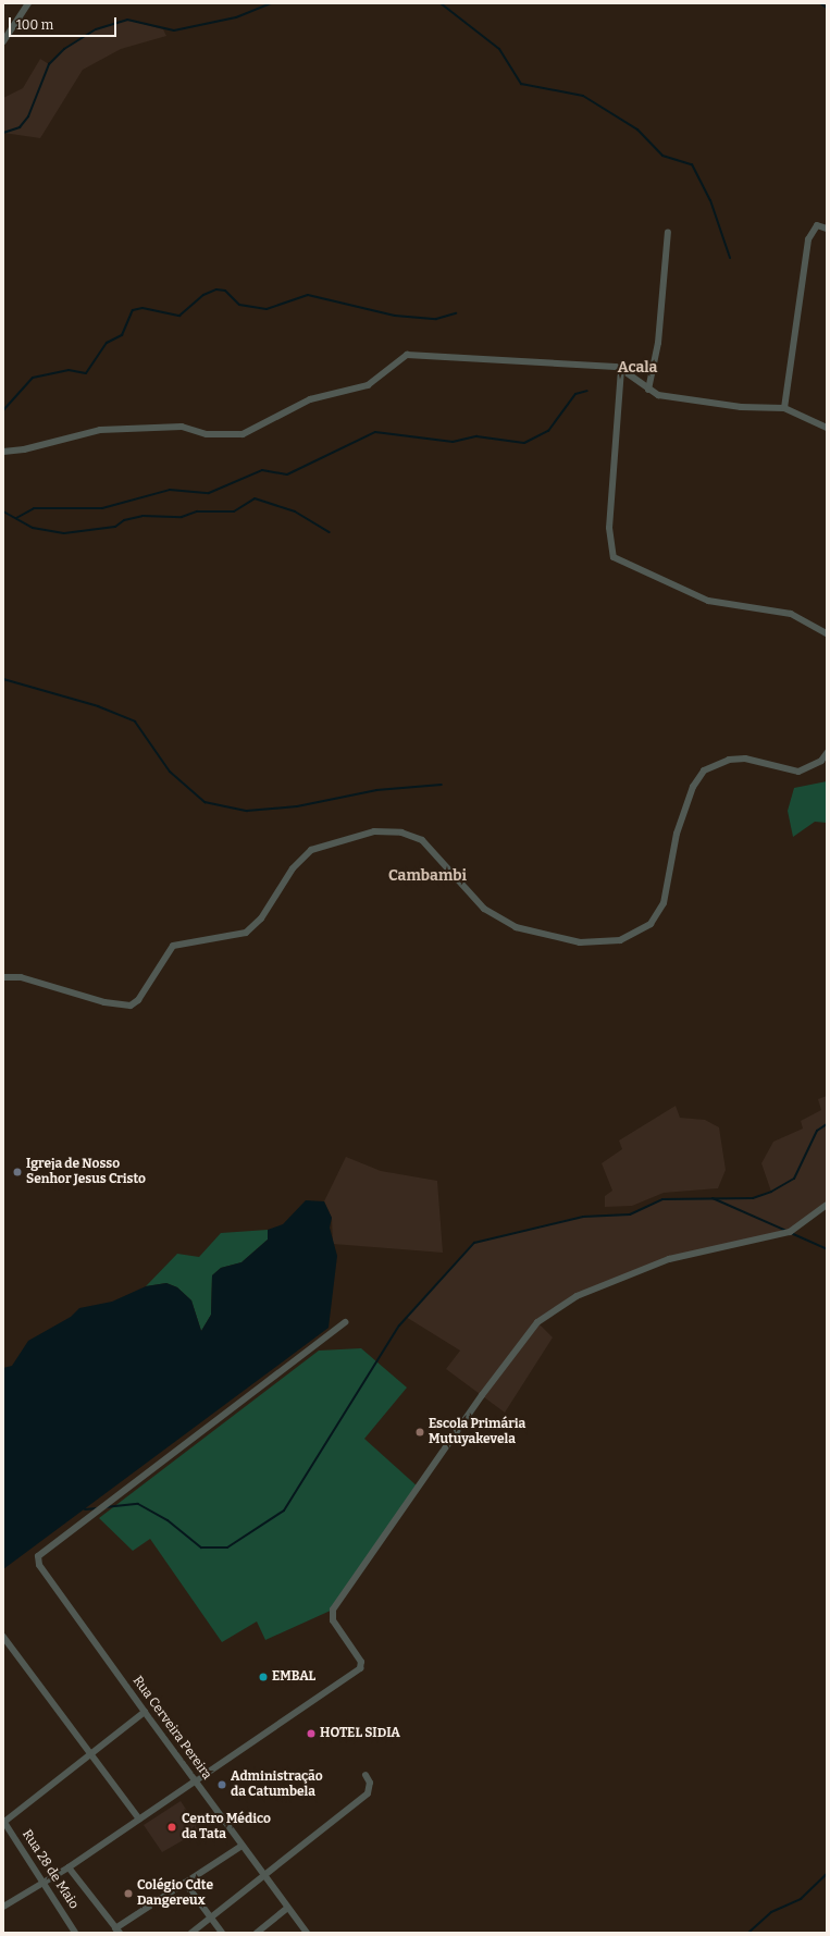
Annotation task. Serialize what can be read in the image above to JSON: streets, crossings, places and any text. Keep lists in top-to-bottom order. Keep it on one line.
{"streets":{"street":["Rua Cerveira Pereira","Rua 28 de Maio"]},"districts":["Acala","Cambambi"],"places":["Igreja de Nosso Senhor Jesus Cristo","Escola Primária Mutuyakevela","EMBAL","HOTEL SIDIA","Administração da Catumbela","Centro Médico da Tata","Colégio Cdte Dangereux"],"scale_bar":"100 m"}
